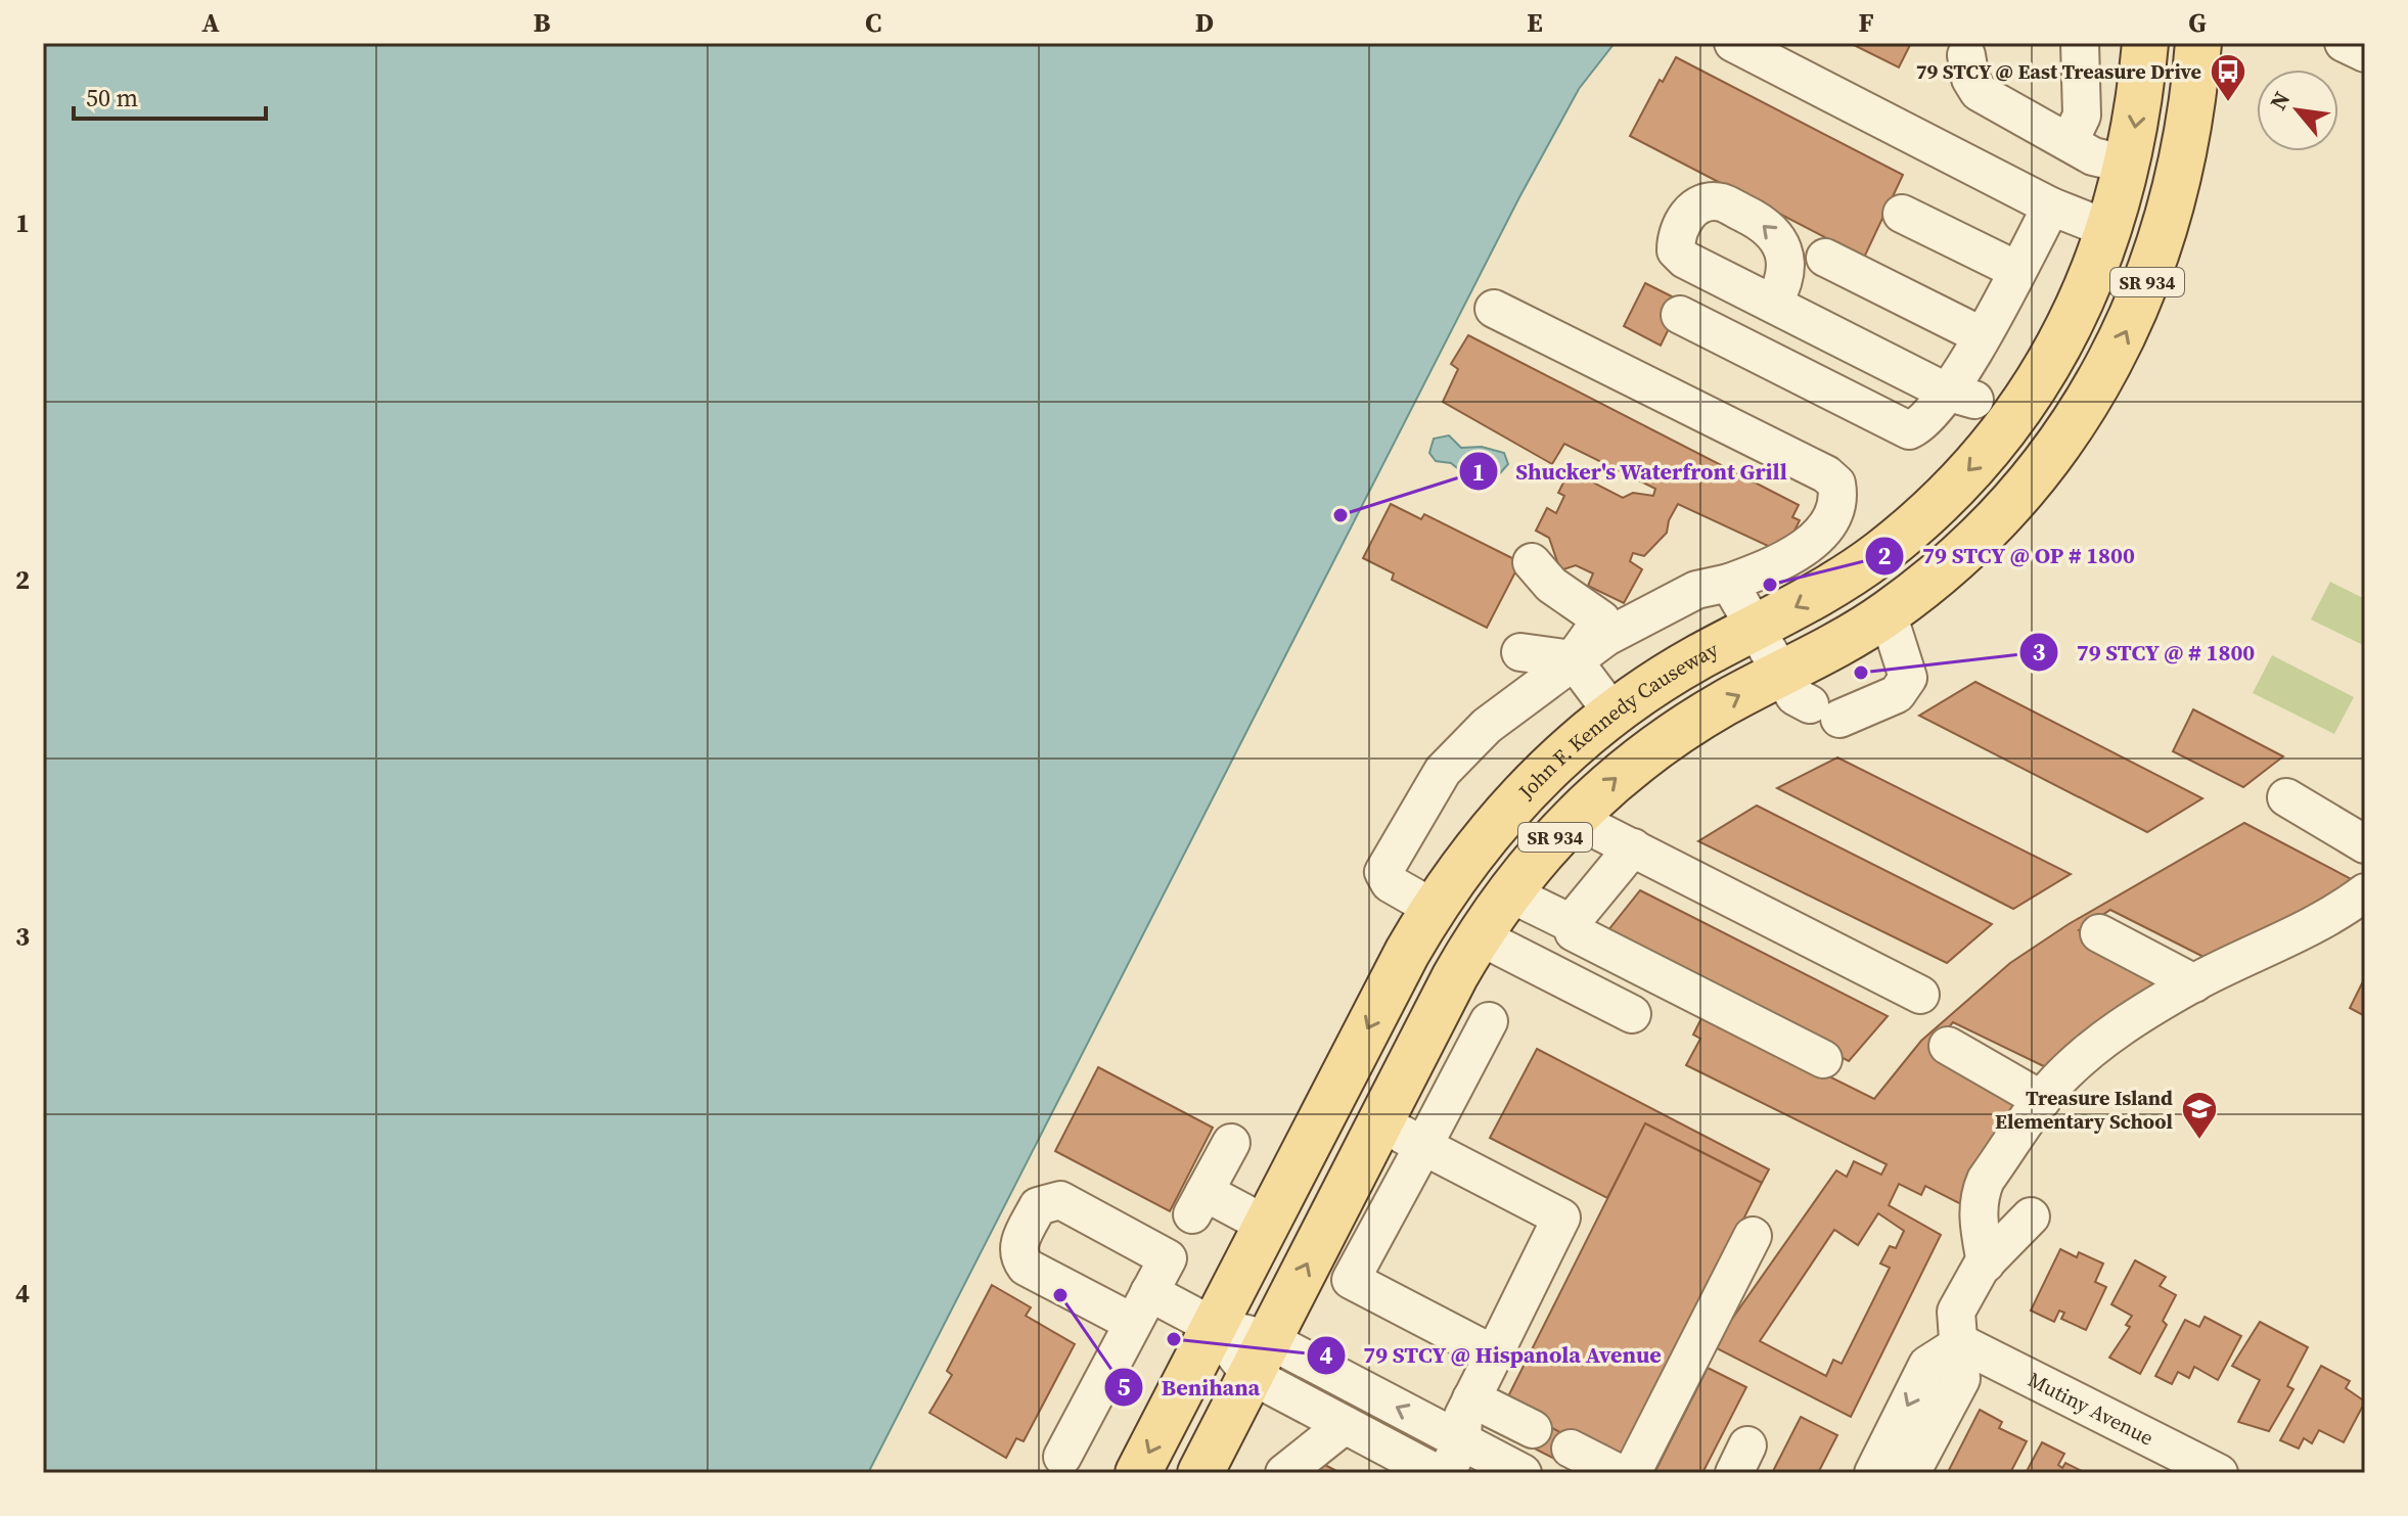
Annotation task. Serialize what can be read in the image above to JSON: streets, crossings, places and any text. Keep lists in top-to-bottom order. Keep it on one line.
{"streets":{"main road":["SR 934","John F. Kennedy Causeway"],"street":["Mutiny Avenue"]},"places":{"bus stop":["79 STCY @ East Treasure Drive"],"other":["Shucker's Waterfront Grill","79 STCY @ OP # 1800","79 STCY @ # 1800","Benihana","79 STCY @ Hispanola Avenue"],"school or university":["Treasure Island Elementary School"]},"scale_bar":"50 m","north":"top left","grid":{"columns":["A","B","C","D","E","F","G"],"rows":["1","2","3","4"]}}
